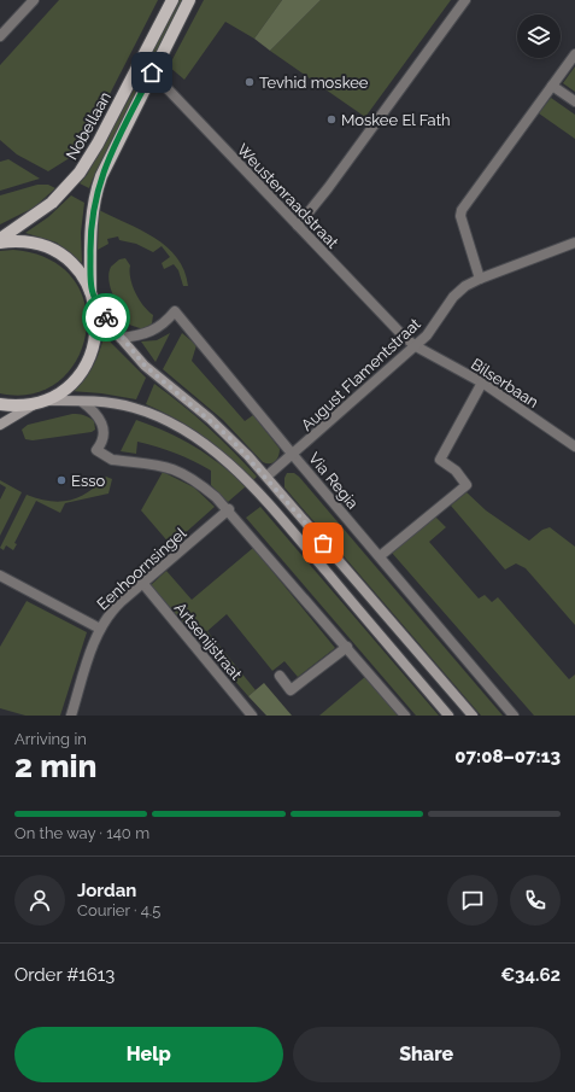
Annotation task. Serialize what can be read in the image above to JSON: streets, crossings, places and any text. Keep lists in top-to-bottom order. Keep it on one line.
{"streets":{"main road":["Nobellaan"],"street":["Weustenraadstraat","August Flamentstraat","Bilserbaan","Via Regia","Eenhoornsingel","Artsenijstraat"]},"crossings":[["Nobellaan","Weustenraadstraat"],["Weustenraadstraat","August Flamentstraat"],["Weustenraadstraat","Bilserbaan"],["August Flamentstraat","Bilserbaan"],["August Flamentstraat","Via Regia"],["Eenhoornsingel","Artsenijstraat"]],"places":["Tevhid moskee","Moskee El Fath","Esso"],"page":{"heading":["2 min","Arriving in","07:08–07:13"],"panel":["Jordan","Courier · 4.5","Order #1613","€34.62"],"bar":"On the way · 140 m","buttons":["Help","Share"]}}
